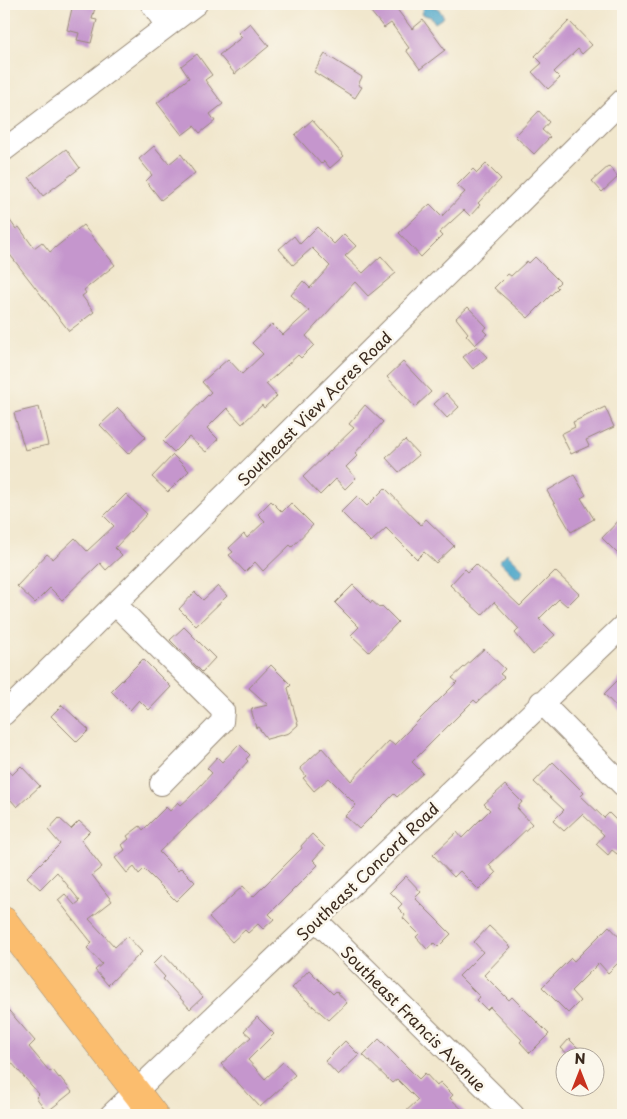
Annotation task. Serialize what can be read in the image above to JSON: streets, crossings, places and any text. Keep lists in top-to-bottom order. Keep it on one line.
{"streets":{"street":["Southeast View Acres Road","Southeast Concord Road","Southeast Francis Avenue"]},"crossings":[["Southeast Concord Road","Southeast Francis Avenue"]],"north":"top"}
